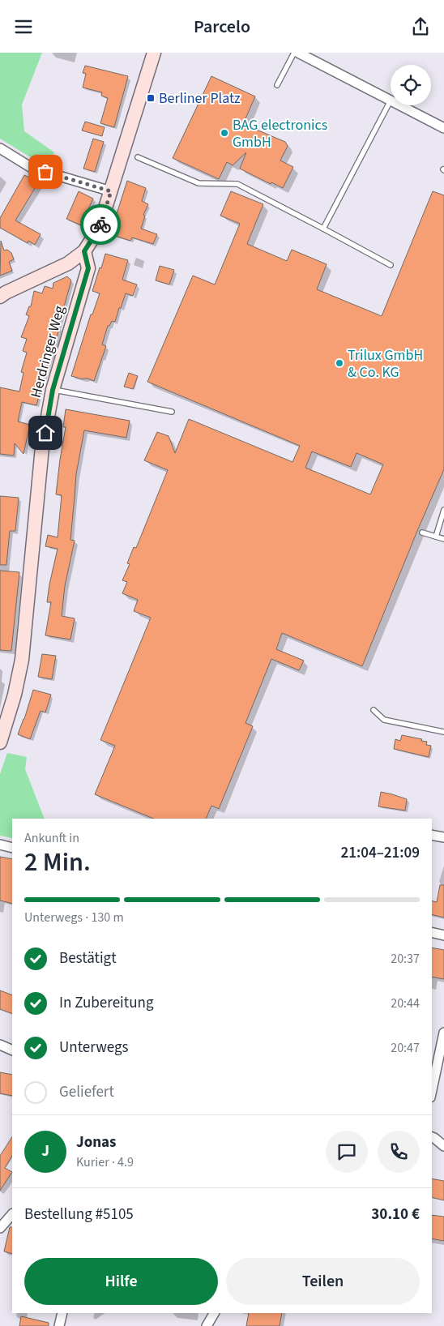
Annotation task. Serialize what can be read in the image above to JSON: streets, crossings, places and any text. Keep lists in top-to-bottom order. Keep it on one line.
{"streets":{"main road":["Herdringer Weg"]},"places":{"transit":["Berliner Platz"],"other":["BAG electronics GmbH","Trilux GmbH & Co. KG"]},"page":{"header":"Parcelo","heading":["2 Min.","Ankunft in","21:04–21:09"],"panel":["Jonas","Kurier · 4.9","Bestellung #5105","30.10 €"],"bar":"Unterwegs · 130 m","list":[["Bestätigt","20:37"],["In Zubereitung","20:44"],["Unterwegs","20:47"],"Geliefert"],"round":"J","buttons":["Hilfe","Teilen"]}}
